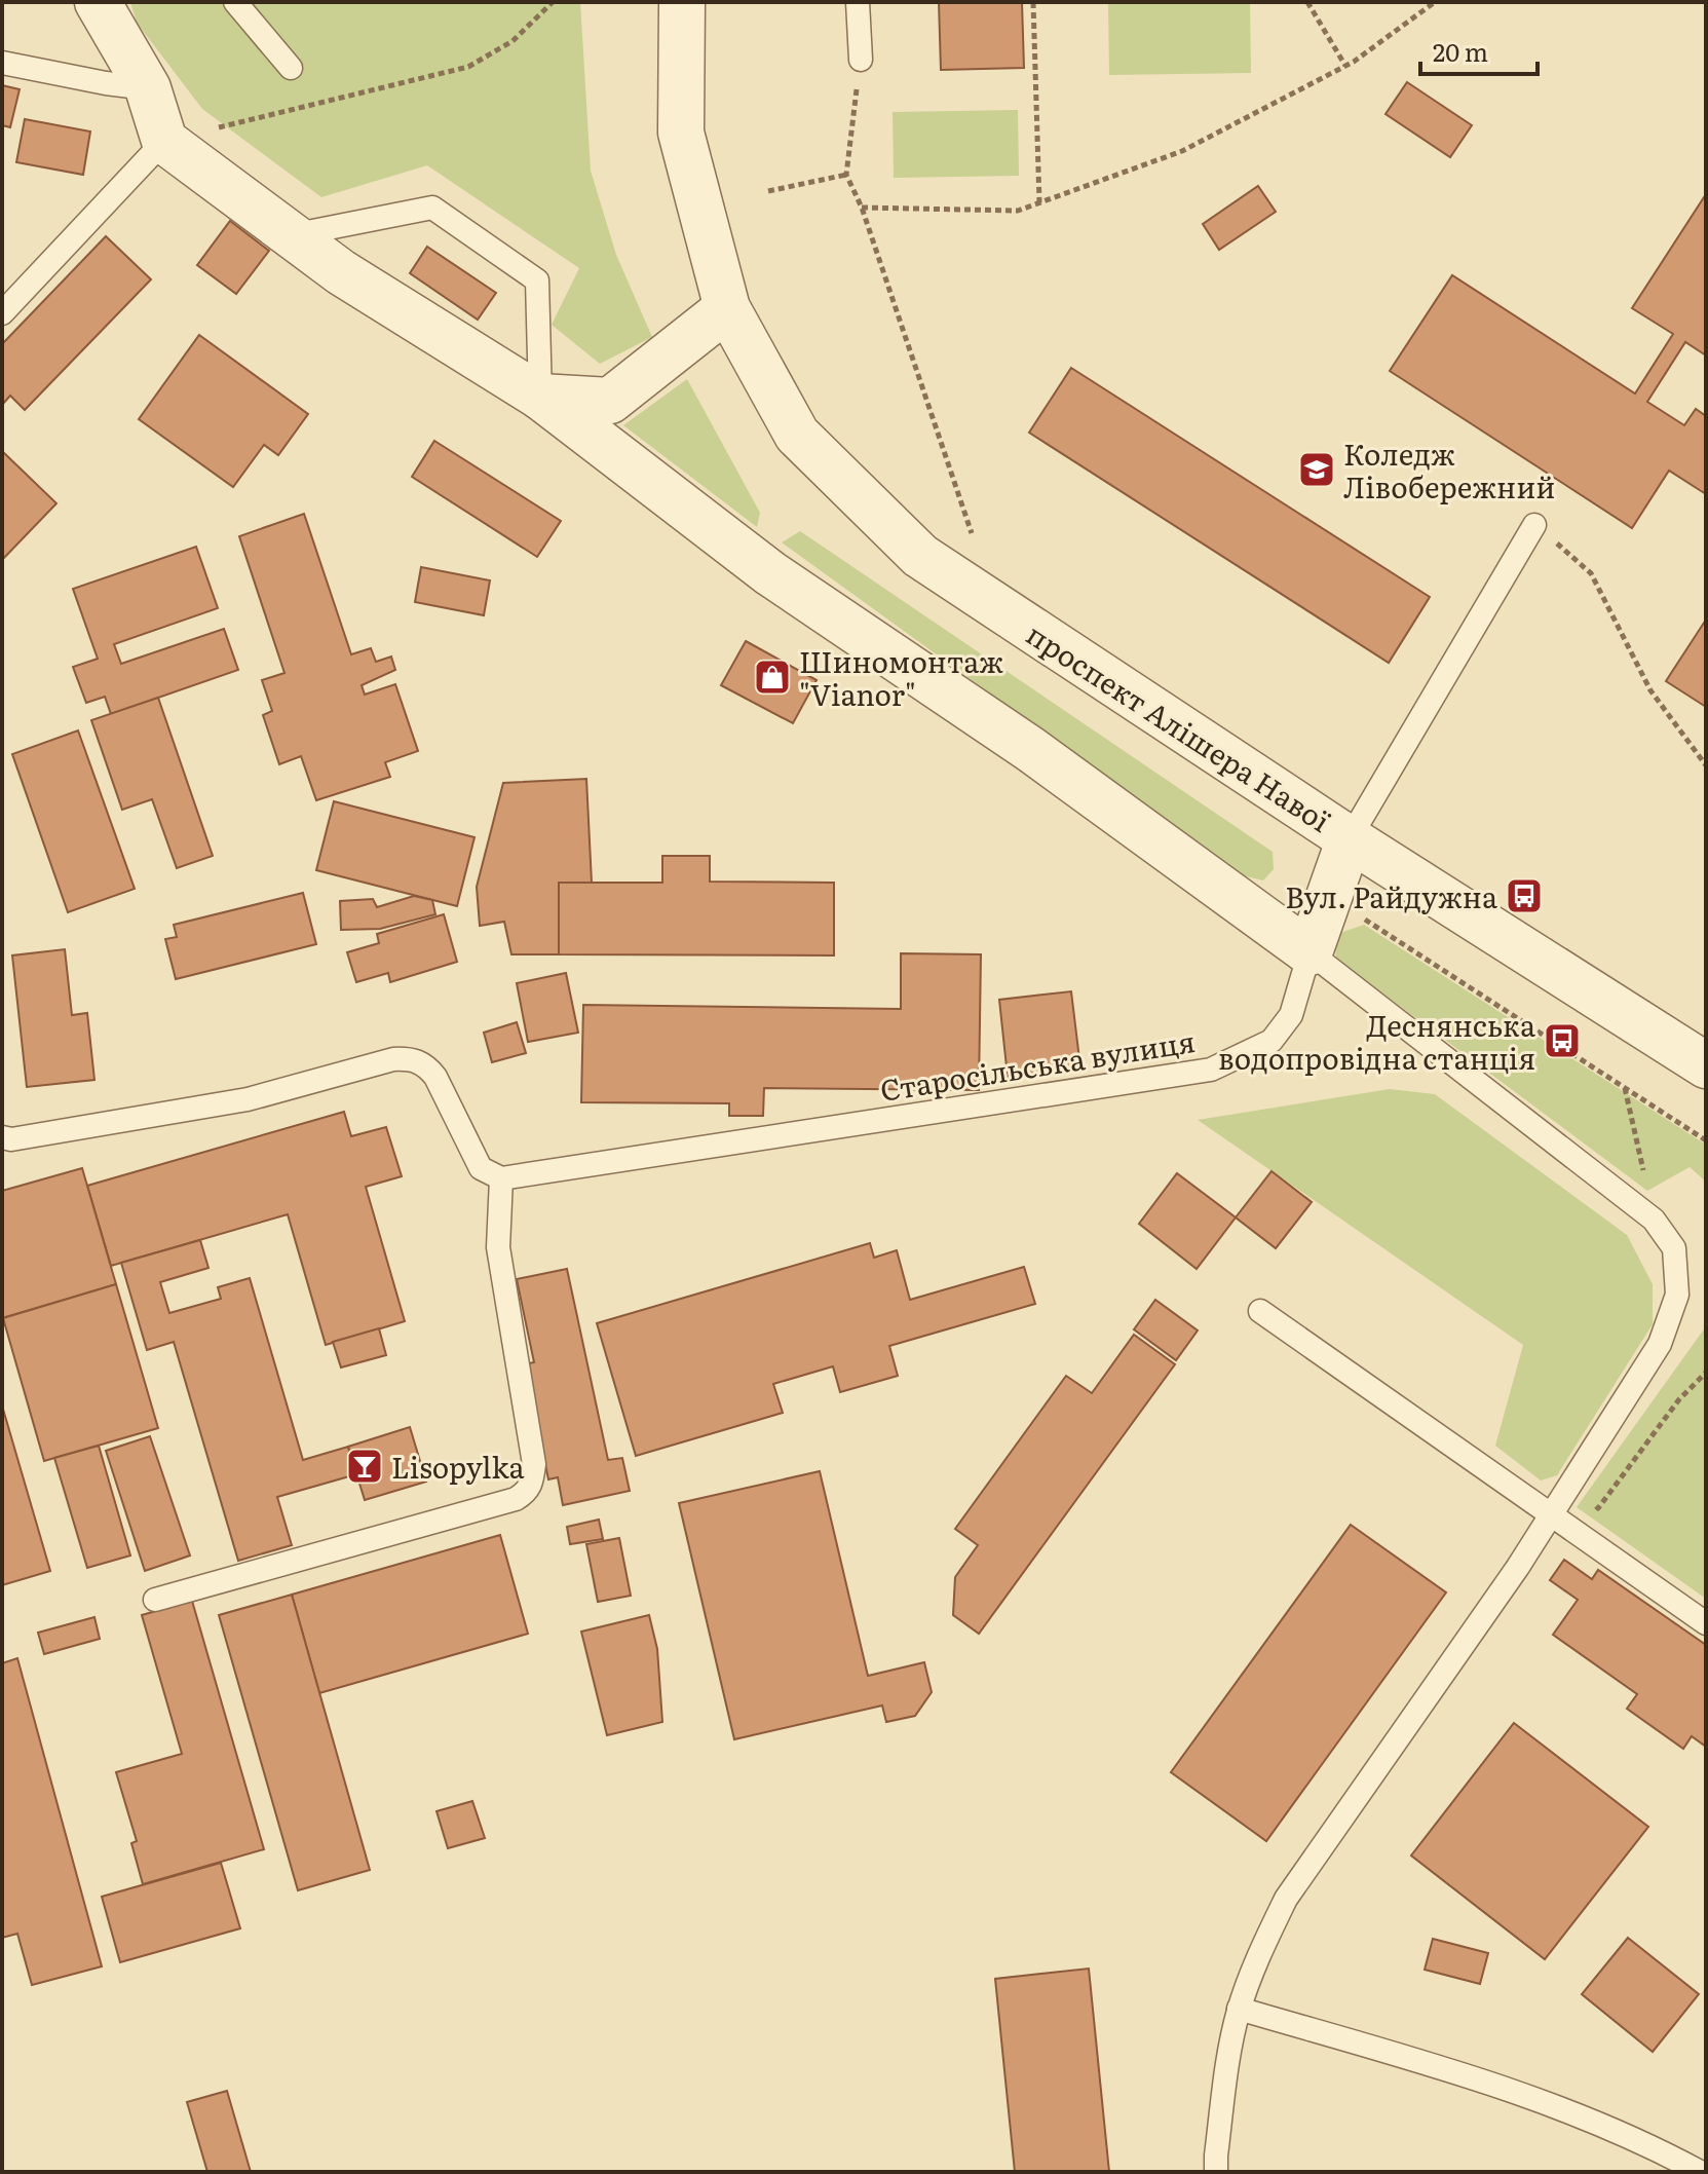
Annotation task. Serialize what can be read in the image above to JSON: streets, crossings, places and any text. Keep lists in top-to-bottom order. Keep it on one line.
{"streets":{"street":["проспект Алішера Навої"],"lane":["Старосільська вулиця"]},"places":{"school or university":["Коледж Лівобережний"],"shop":["Шиномонтаж \"Vianor\""],"bus stop":["Вул. Райдужна","Деснянська водопровідна станція"],"bar":["Lisopylka"]},"scale_bar":"20 m"}
